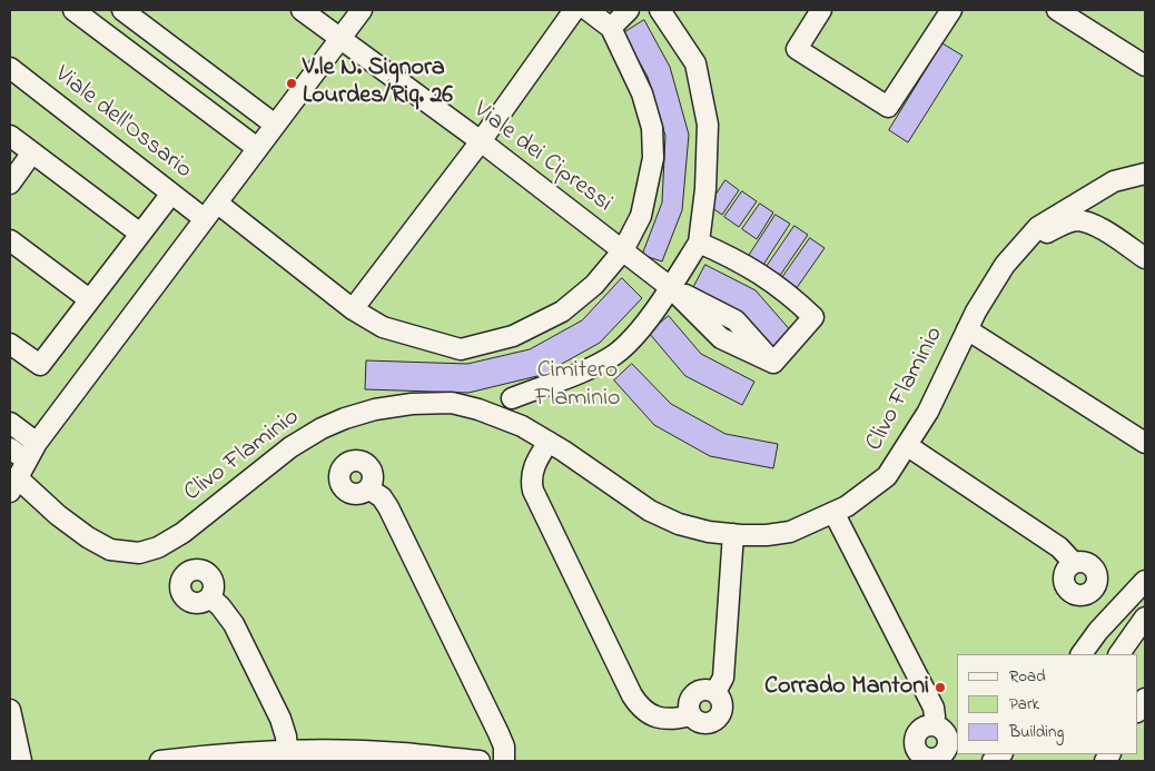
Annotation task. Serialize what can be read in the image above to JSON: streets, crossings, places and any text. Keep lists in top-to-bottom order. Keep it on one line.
{"streets":{"lane":["Viale dell'Ossario","Viale dei Cipressi","Clivo Flaminio"]},"parks":["Cimitero Flaminio"],"places":["V.le N. Signora Lourdes/Riq. 26","Corrado Mantoni"],"legend":["Road","Park","Building"]}
